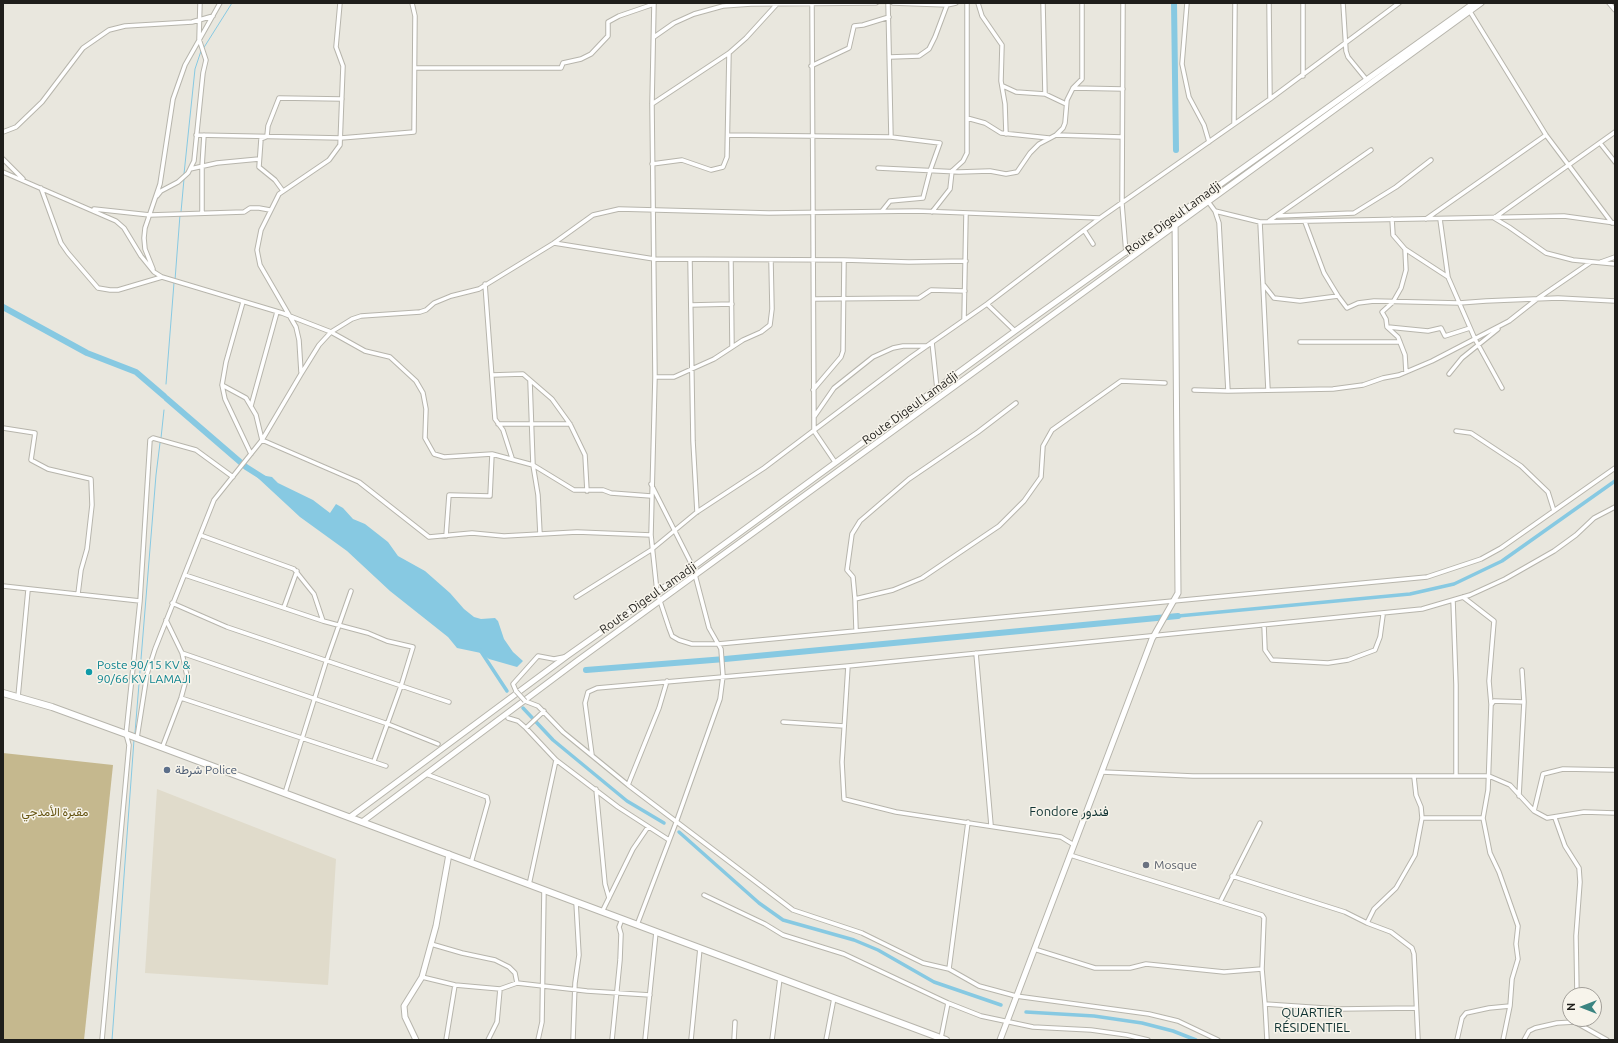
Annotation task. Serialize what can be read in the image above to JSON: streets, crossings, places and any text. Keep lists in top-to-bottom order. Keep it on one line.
{"streets":{"main road":["Route Digeul Lamadji"]},"districts":["Fondore فندور","QUARTIER RÉSIDENTIEL"],"parks":["مقبرة الأمدجي"],"places":["Poste 90/15 KV & 90/66 KV LAMAJI","شرطة Police","Mosque"],"north":"left"}
